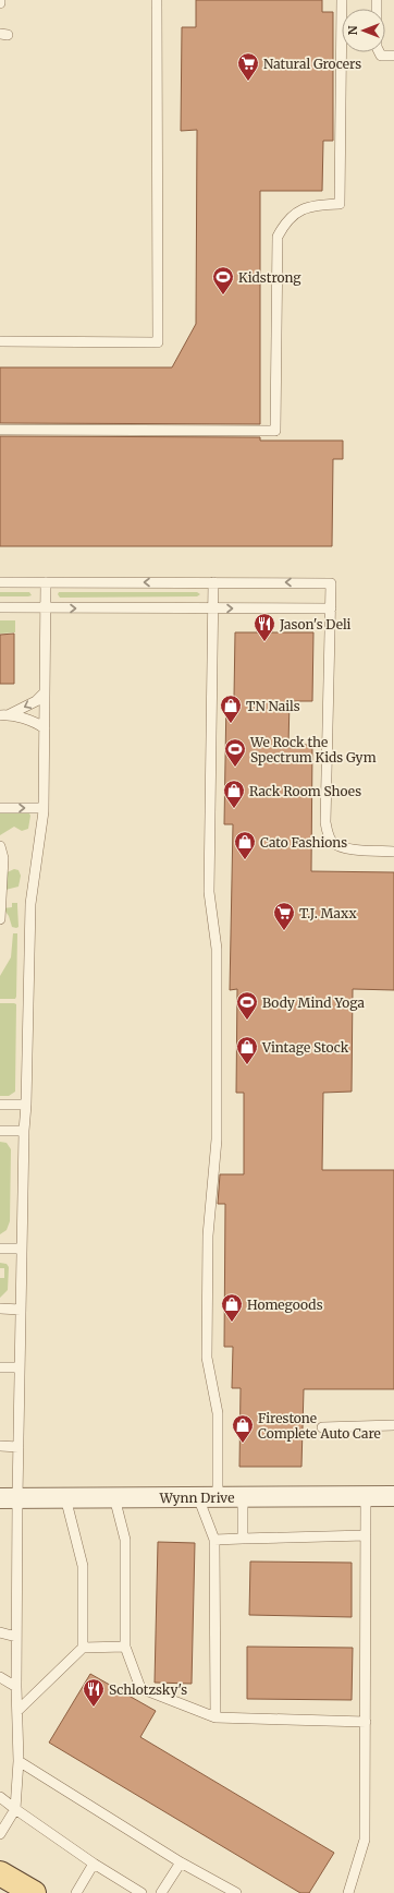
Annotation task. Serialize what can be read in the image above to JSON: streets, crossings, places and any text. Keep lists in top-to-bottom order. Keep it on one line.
{"streets":{"street":["Wynn Drive"]},"places":{"supermarket":["Natural Grocers","T.J. Maxx"],"sports":["Kidstrong","We Rock the Spectrum Kids Gym","Body Mind Yoga"],"restaurant":["Jason's Deli","Schlotzsky's"],"shop":["TN Nails","Rack Room Shoes","Cato Fashions","Vintage Stock","Homegoods","Firestone Complete Auto Care"]},"north":"left"}
